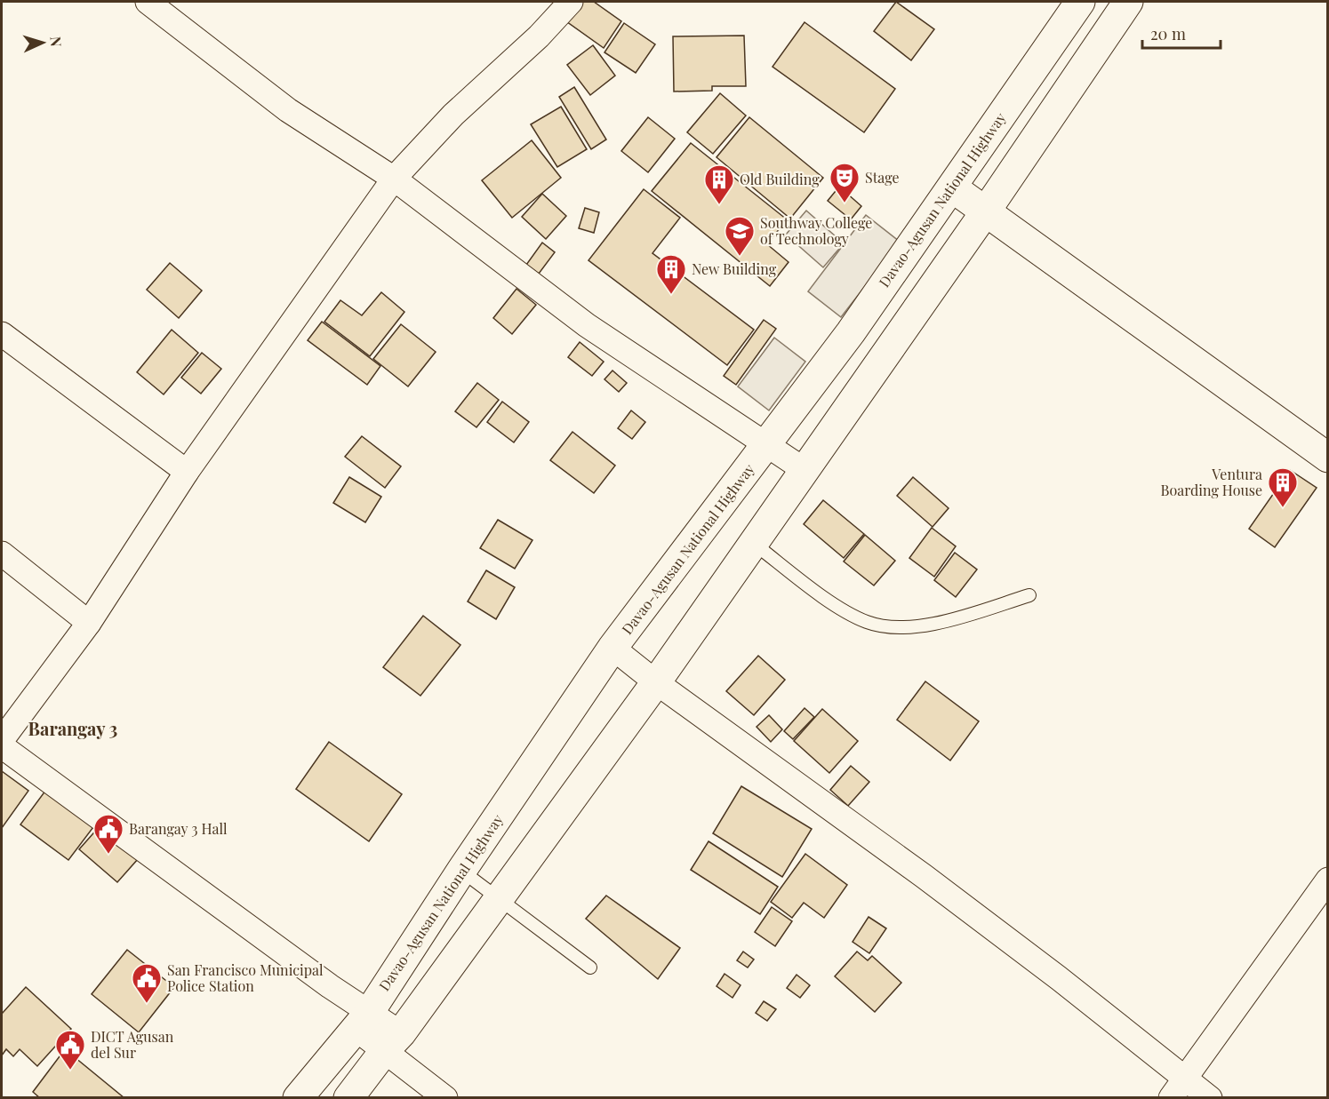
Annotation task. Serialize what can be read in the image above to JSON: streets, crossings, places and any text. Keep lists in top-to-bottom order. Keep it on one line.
{"streets":{"main road":["Davao-Agusan National Highway"]},"districts":["Barangay 3"],"places":{"theatre":["Stage"],"building":["Old Building","New Building","Ventura Boarding House"],"school or university":["Southway College of Technology"],"public building":["Barangay 3 Hall","San Francisco Municipal Police Station","DICT Agusan del Sur"]},"scale_bar":"20 m","north":"right"}
